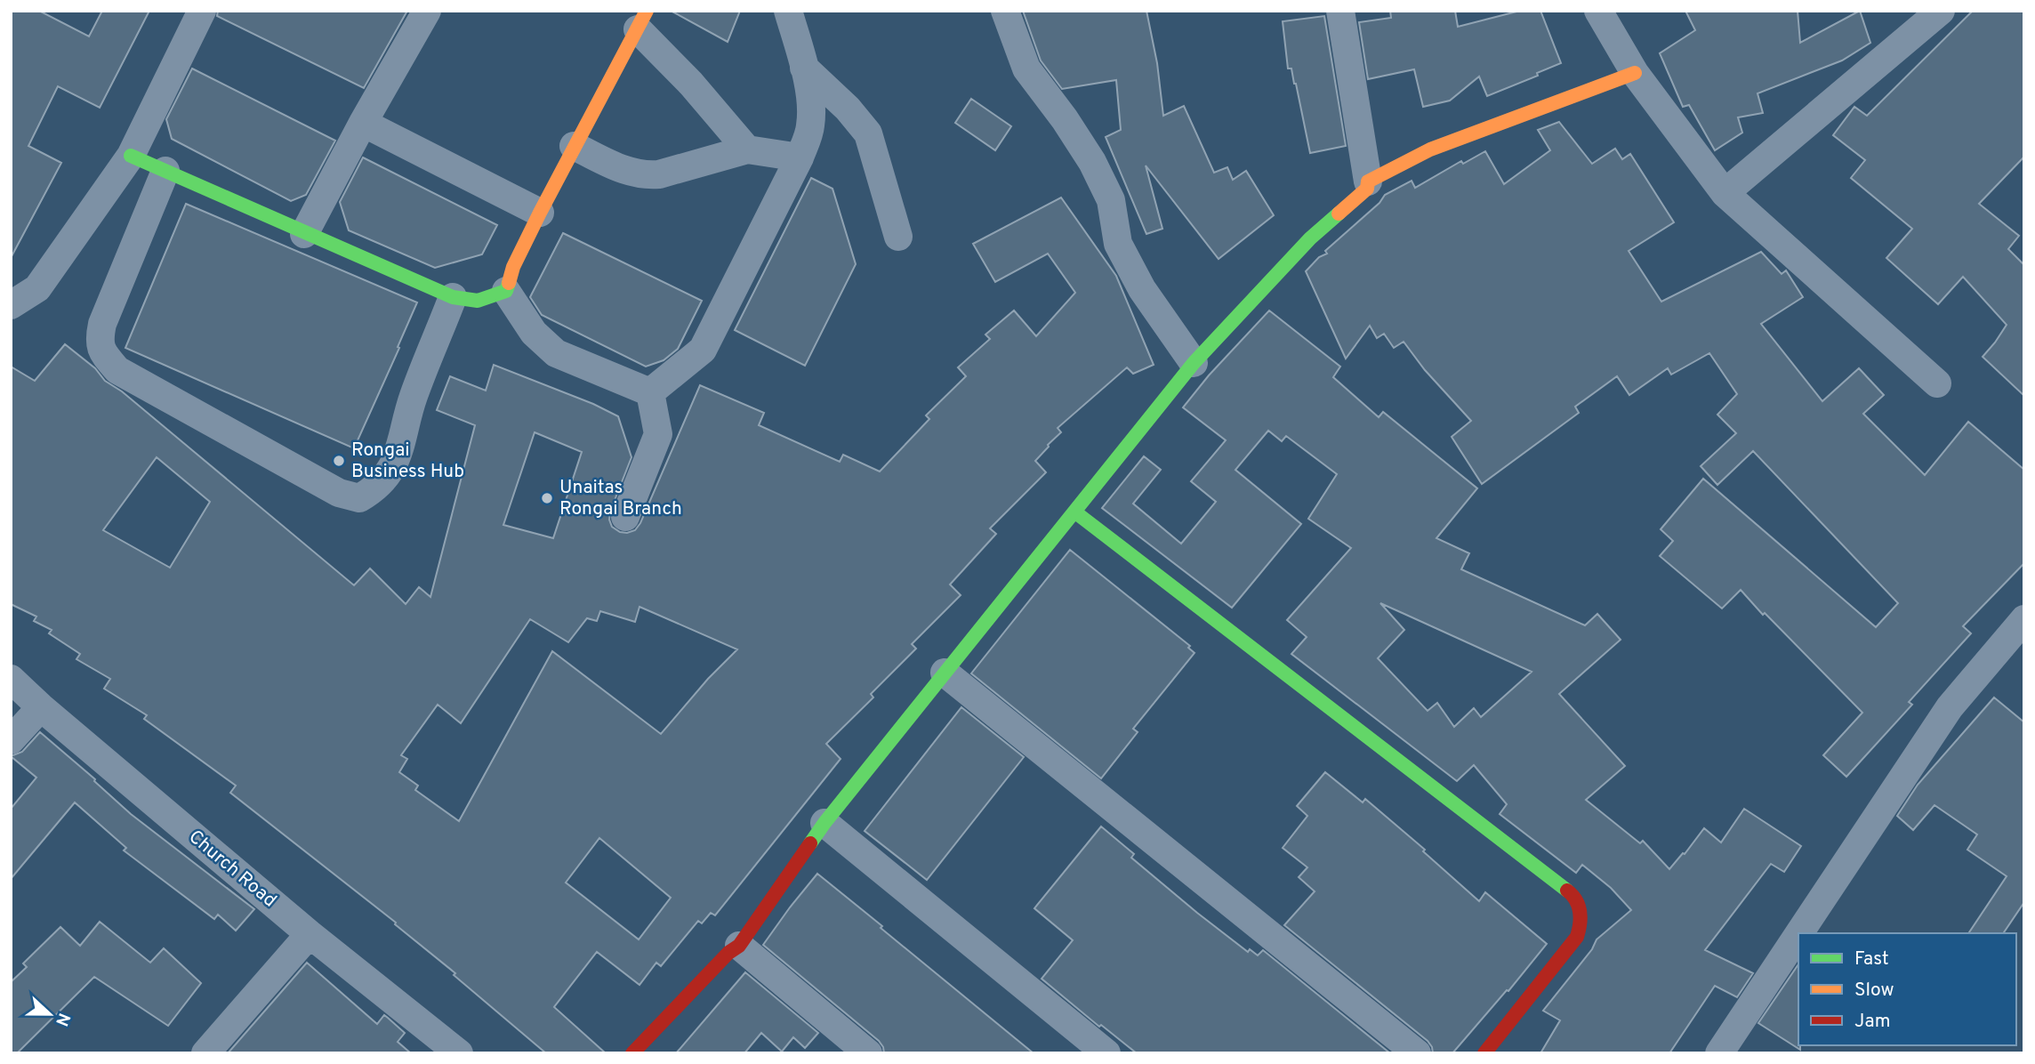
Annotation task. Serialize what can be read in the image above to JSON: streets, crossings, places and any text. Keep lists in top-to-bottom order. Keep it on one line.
{"streets":{"street":["Church Road"]},"places":["Rongai Business Hub","Unaitas Rongai Branch"],"legend":["Fast","Slow","Jam"],"north":"right"}
